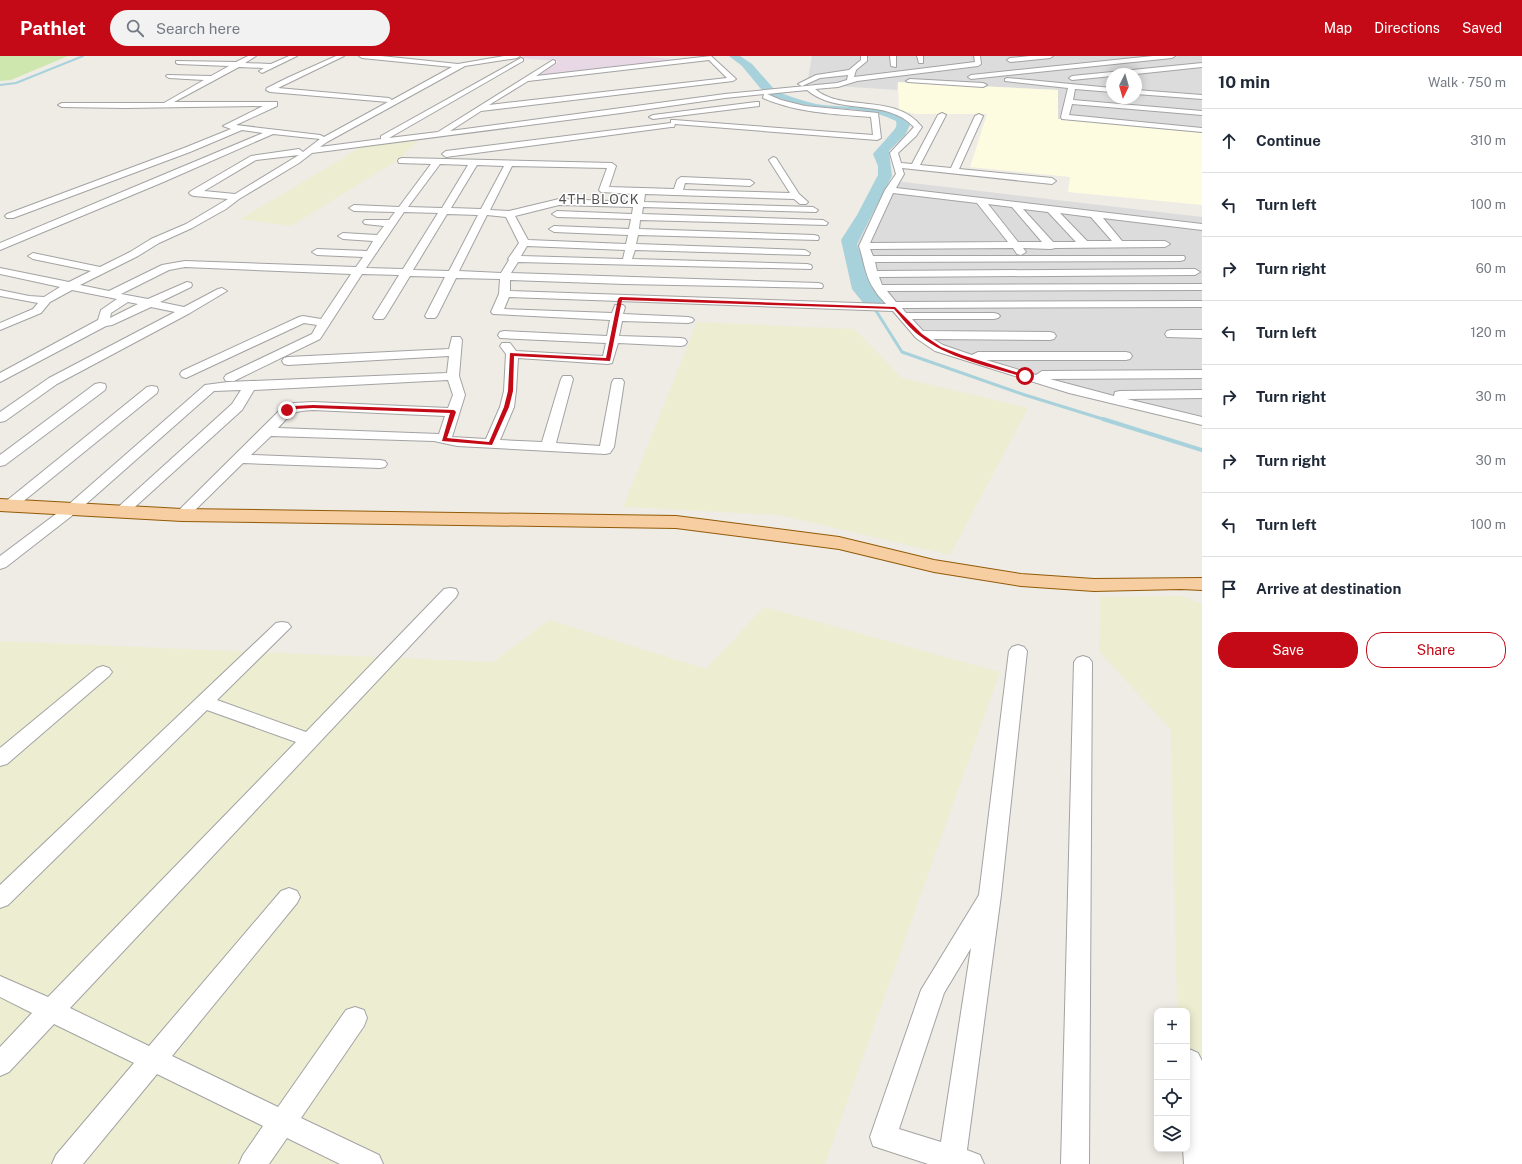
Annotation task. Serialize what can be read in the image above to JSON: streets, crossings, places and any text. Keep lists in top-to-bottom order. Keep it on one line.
{"districts":["4TH BLOCK"],"north":"bottom","page":{"header":"Pathlet","search":"Search here","nav":["Map","Directions","Saved"],"heading":["10 min","Walk · 750 m"],"list":[["Continue","310 m"],["Turn left","100 m"],["Turn right","60 m"],["Turn left","120 m"],["Turn right","30 m"],["Turn right","30 m"],["Turn left","100 m"],"Arrive at destination"],"buttons":["Save","Share"],"map_buttons":["+","−"]}}
